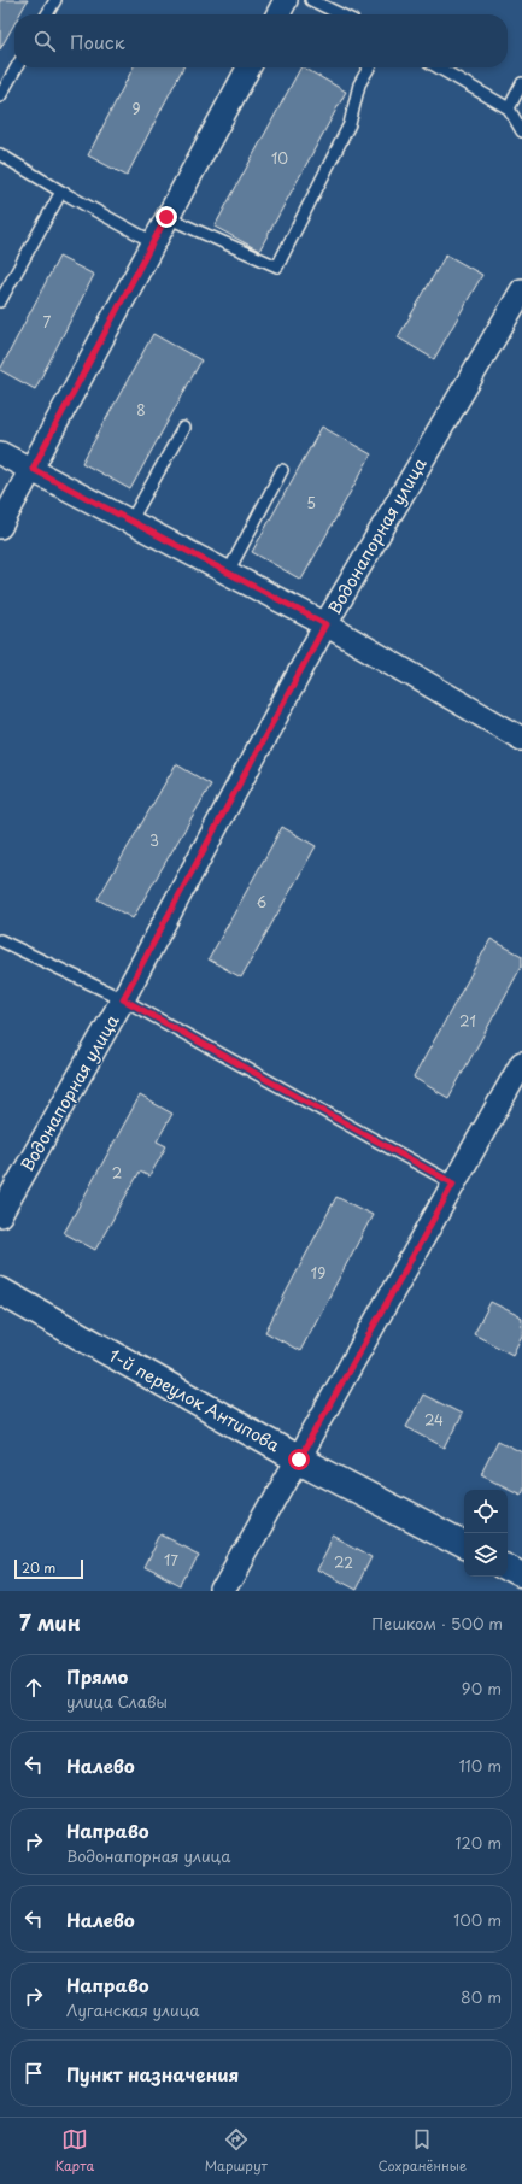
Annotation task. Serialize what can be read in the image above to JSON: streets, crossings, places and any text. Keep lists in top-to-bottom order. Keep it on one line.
{"streets":{"main road":["1-й переулок Антипова"],"street":["Водонапорная улица"]},"house_numbers":["9","10","7","8","5","3","6","21","2","19","24","17","22"],"scale_bar":"20 m","page":{"search":"Поиск","scale":"20 m","heading":["7 мин","Пешком · 500 m"],"list":[["Прямо","улица Славы","90 m"],["Налево","110 m"],["Направо","Водонапорная улица","120 m"],["Налево","100 m"],["Направо","Луганская улица","80 m"],"Пункт назначения"],"nav":["Карта","Маршрут","Сохранённые"]}}
